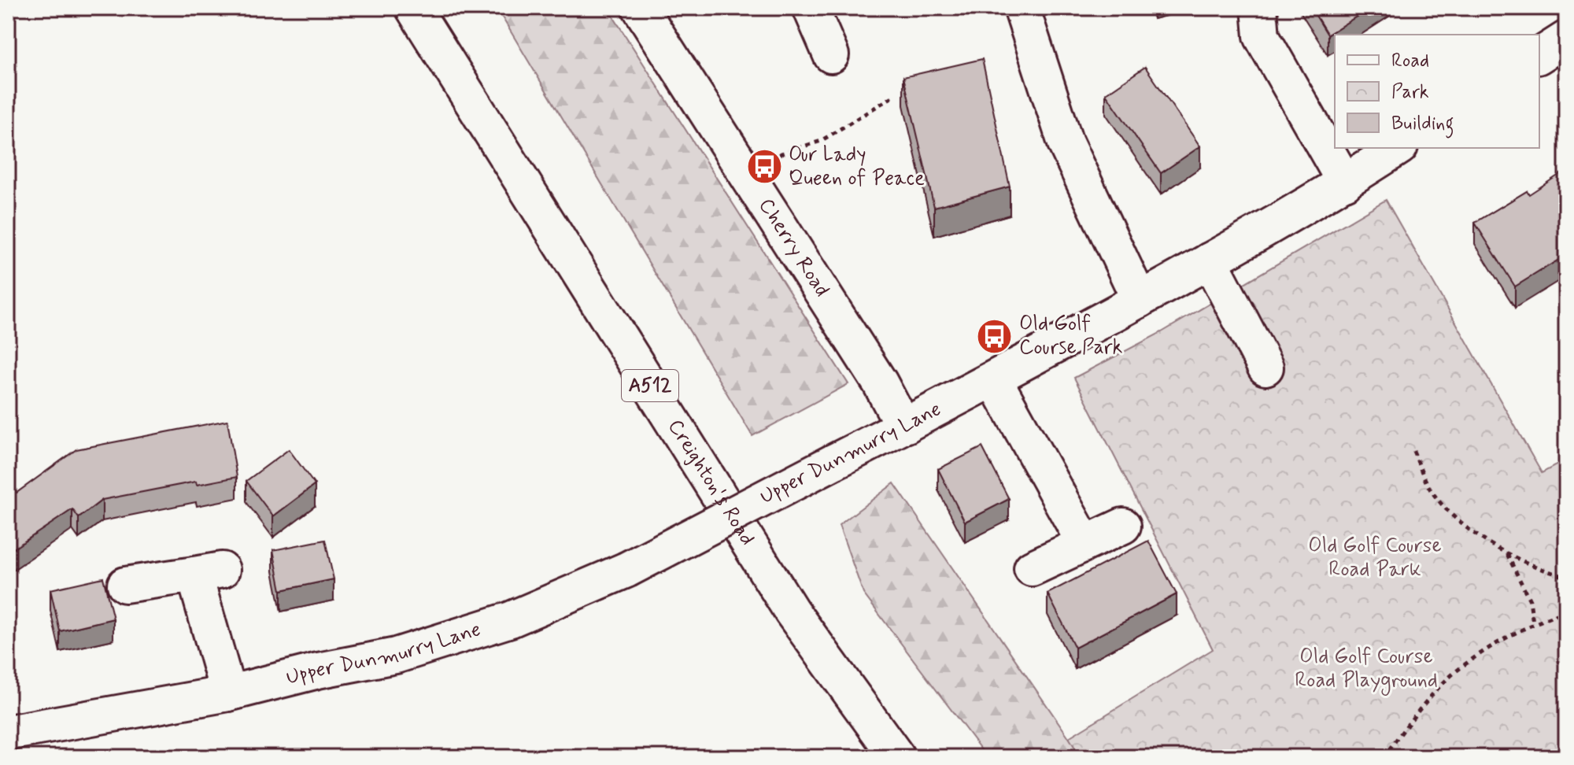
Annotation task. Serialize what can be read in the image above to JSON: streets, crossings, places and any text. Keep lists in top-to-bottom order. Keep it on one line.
{"streets":{"main road":["Cherry Road","A512","Upper Dunmurry Lane","Creighton's Road"]},"crossings":[["Cherry Road","Upper Dunmurry Lane"]],"parks":["Old Golf Course Road Park","Old Golf Course Road Playground"],"places":{"bus stop":["Our Lady Queen of Peace","Old Golf Course Park"]},"legend":["Road","Park","Building"]}
